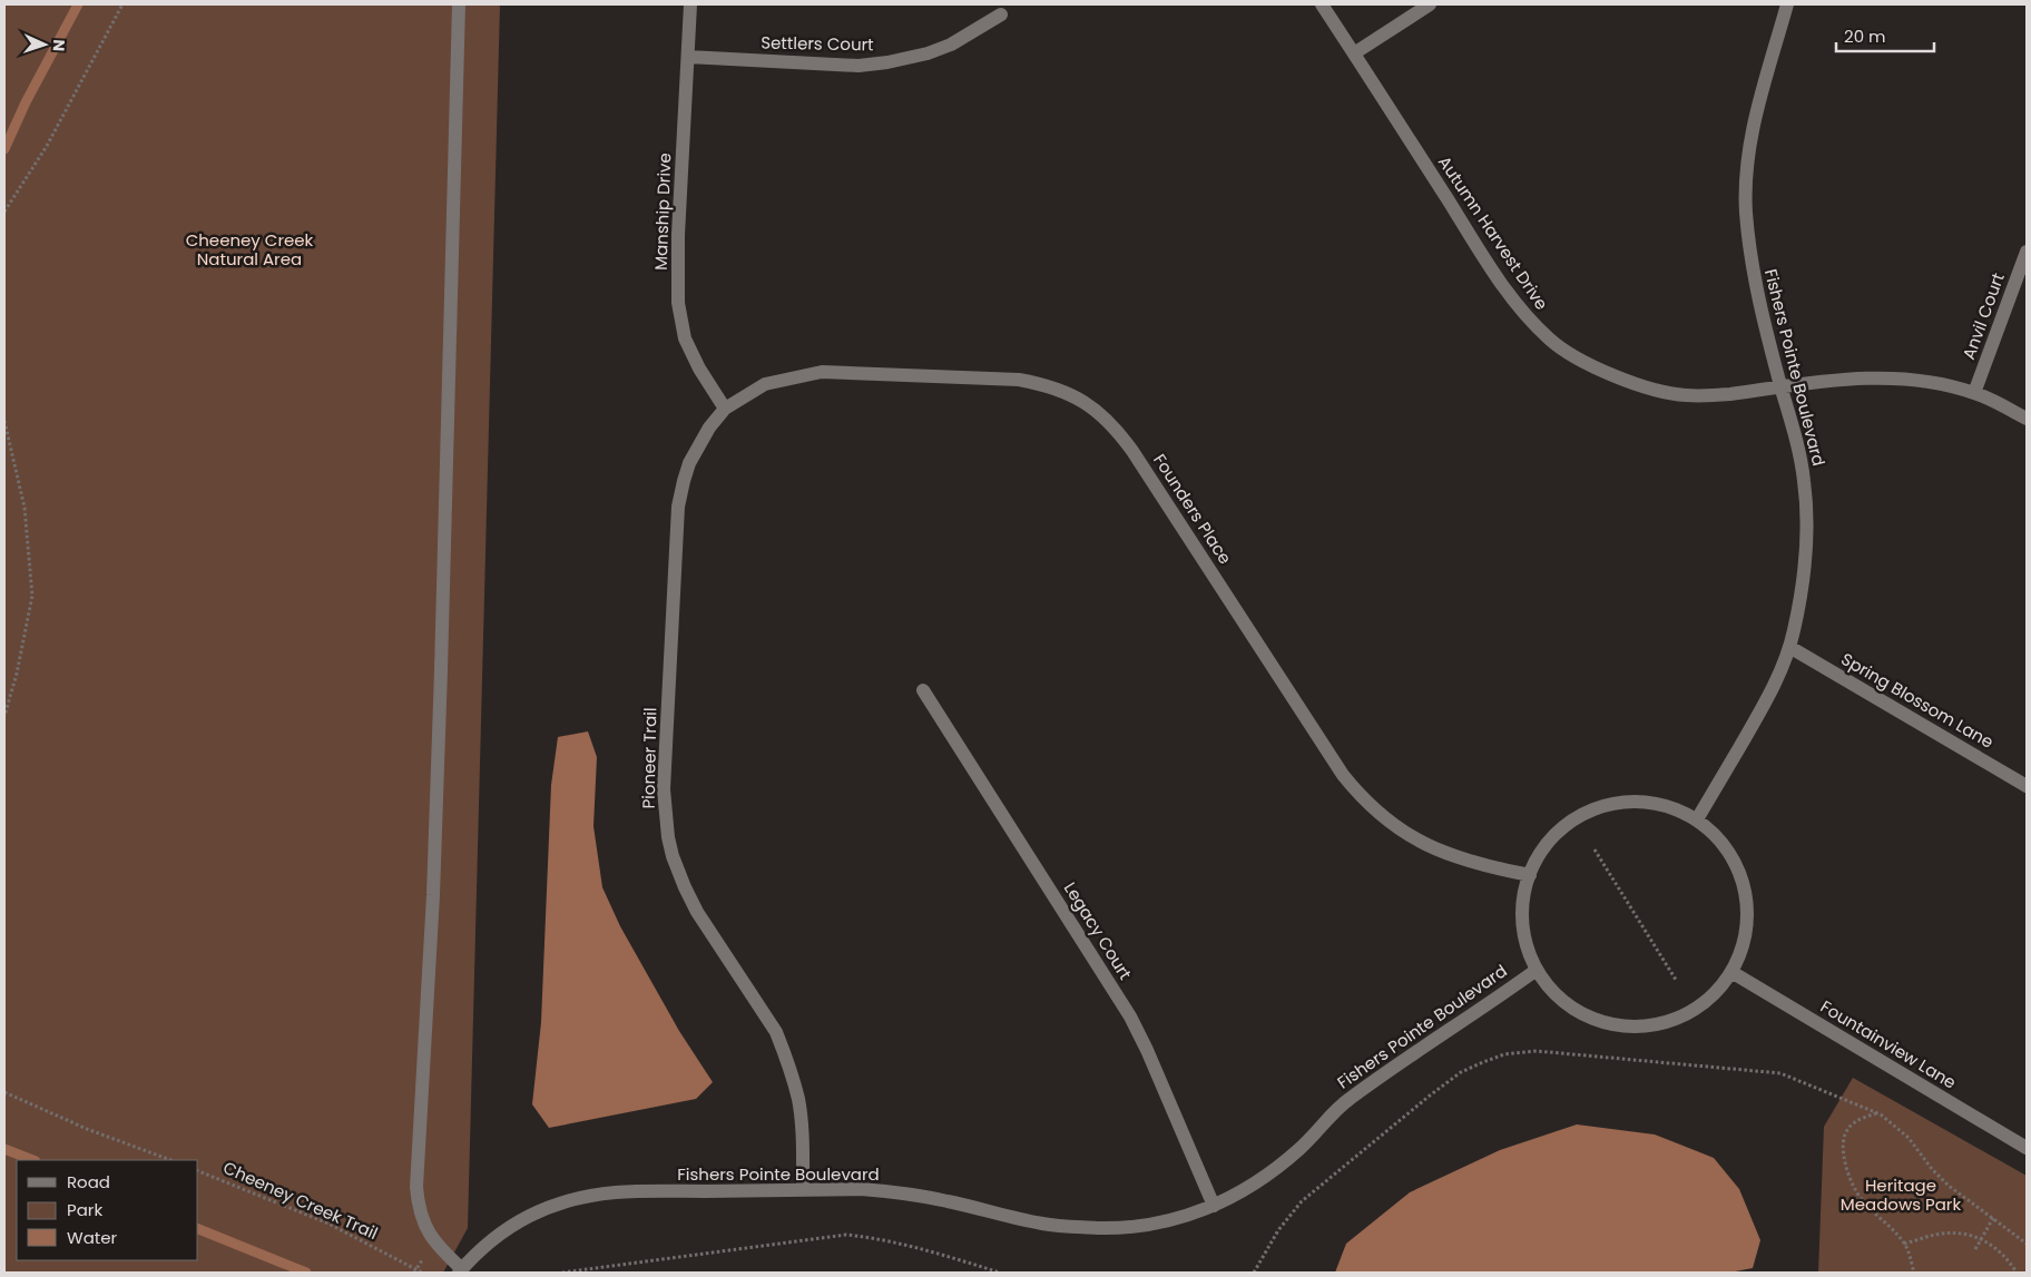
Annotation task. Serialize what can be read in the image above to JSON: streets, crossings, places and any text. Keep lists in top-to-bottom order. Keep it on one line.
{"streets":{"street":["Settlers Court","Manship Drive","Autumn Harvest Drive","Anvil Court","Fishers Pointe Boulevard","Founders Place","Spring Blossom Lane","Pioneer Trail","Legacy Court","Fountainview Lane"],"path":["Cheeney Creek Trail"]},"crossings":[["Settlers Court","Manship Drive"],["Manship Drive","Founders Place"],["Manship Drive","Pioneer Trail"],["Autumn Harvest Drive","Anvil Court"],["Autumn Harvest Drive","Fishers Pointe Boulevard"],["Fishers Pointe Boulevard","Spring Blossom Lane"],["Fishers Pointe Boulevard","Pioneer Trail"],["Fishers Pointe Boulevard","Legacy Court"],["Founders Place","Pioneer Trail"]],"parks":["Cheeney Creek Natural Area","Heritage Meadows Park"],"legend":["Road","Park","Water"],"scale_bar":"20 m","north":"right"}
